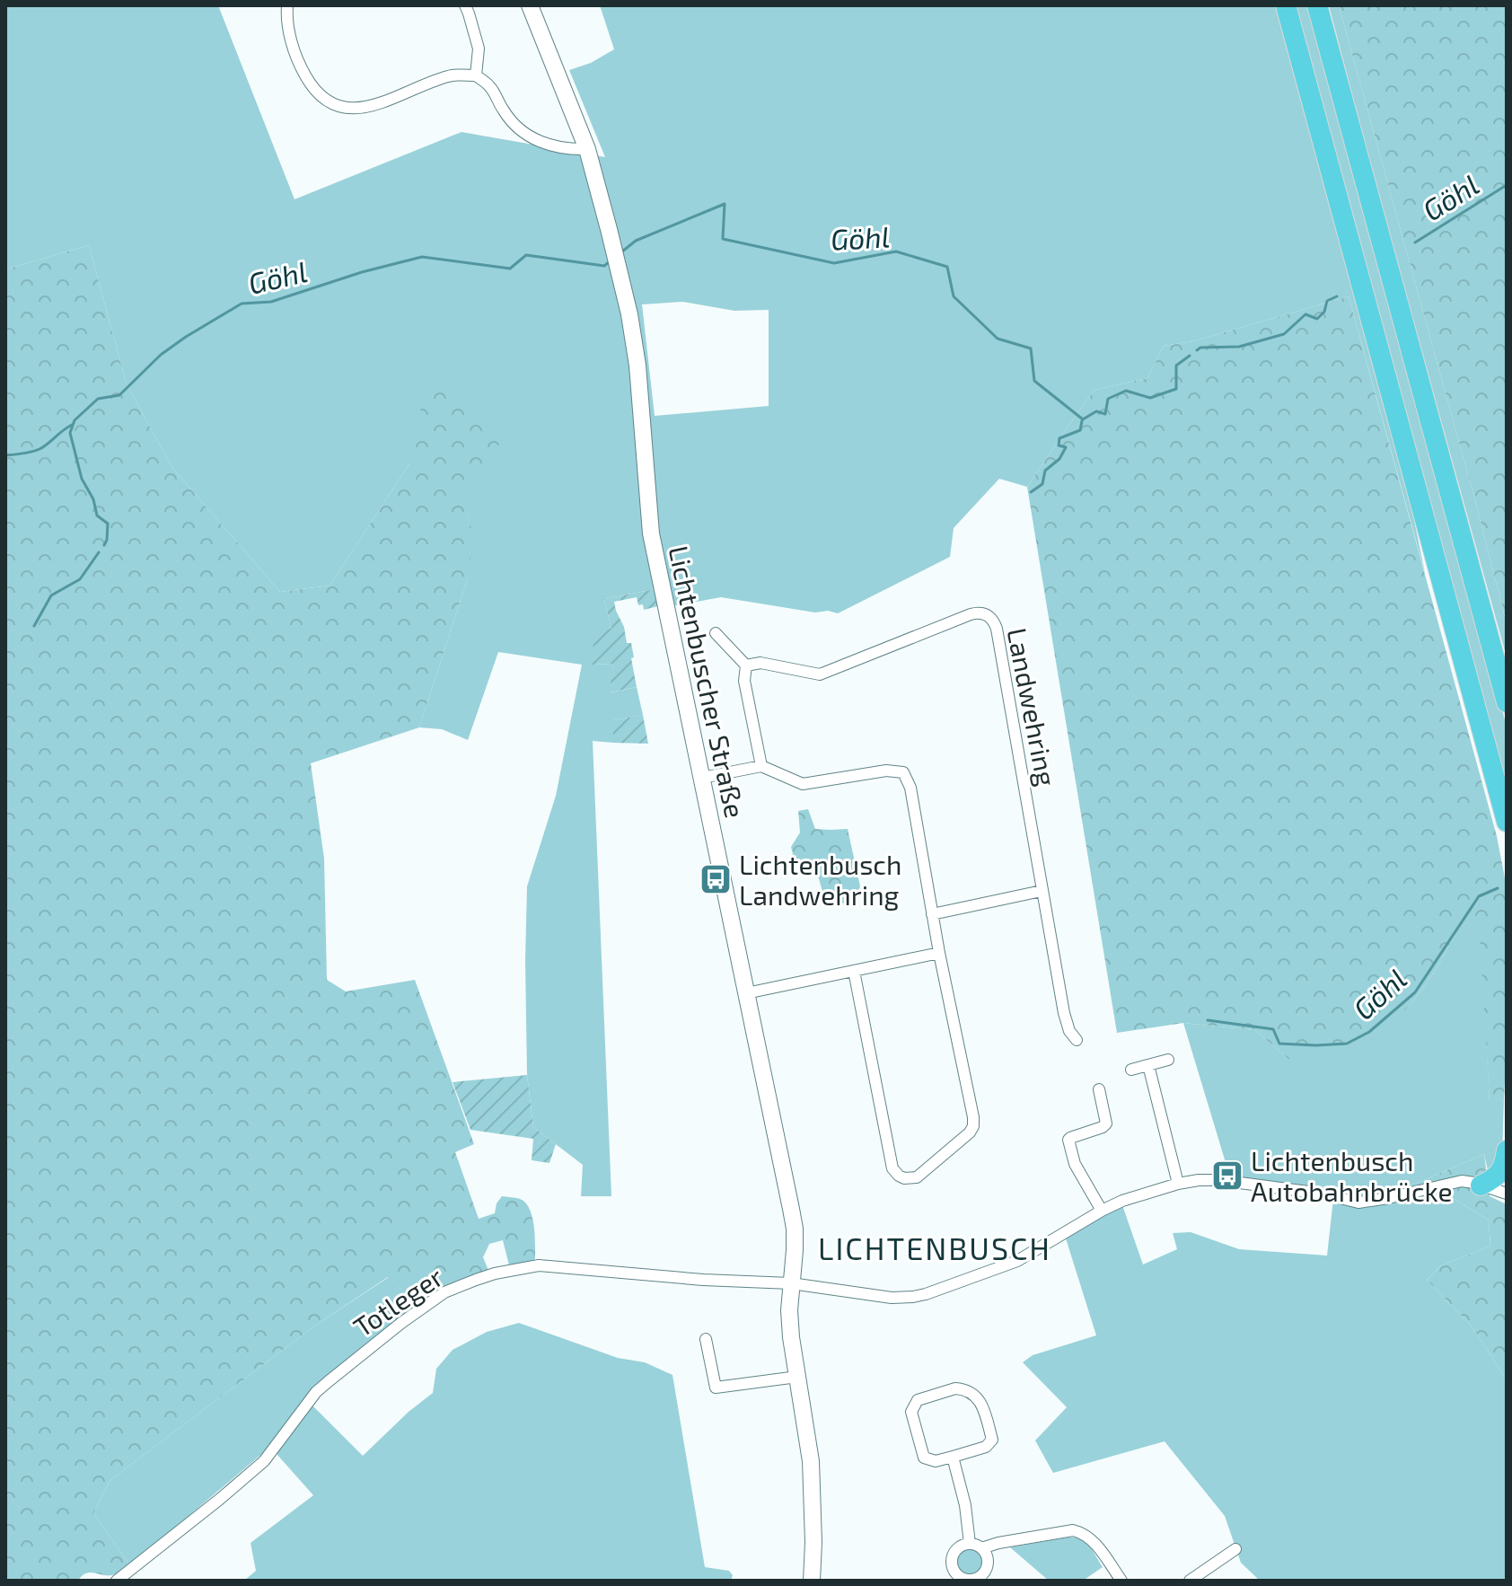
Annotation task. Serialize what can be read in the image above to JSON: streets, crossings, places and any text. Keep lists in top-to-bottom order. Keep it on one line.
{"streets":{"street":["Lichtenbuscher Straße","Landwehring","Totleger"]},"crossings":[["Lichtenbuscher Straße","Totleger"]],"districts":["LICHTENBUSCH"],"water":["Göhl"],"places":{"bus stop":["Lichtenbusch Landwehring","Lichtenbusch Autobahnbrücke"]}}
